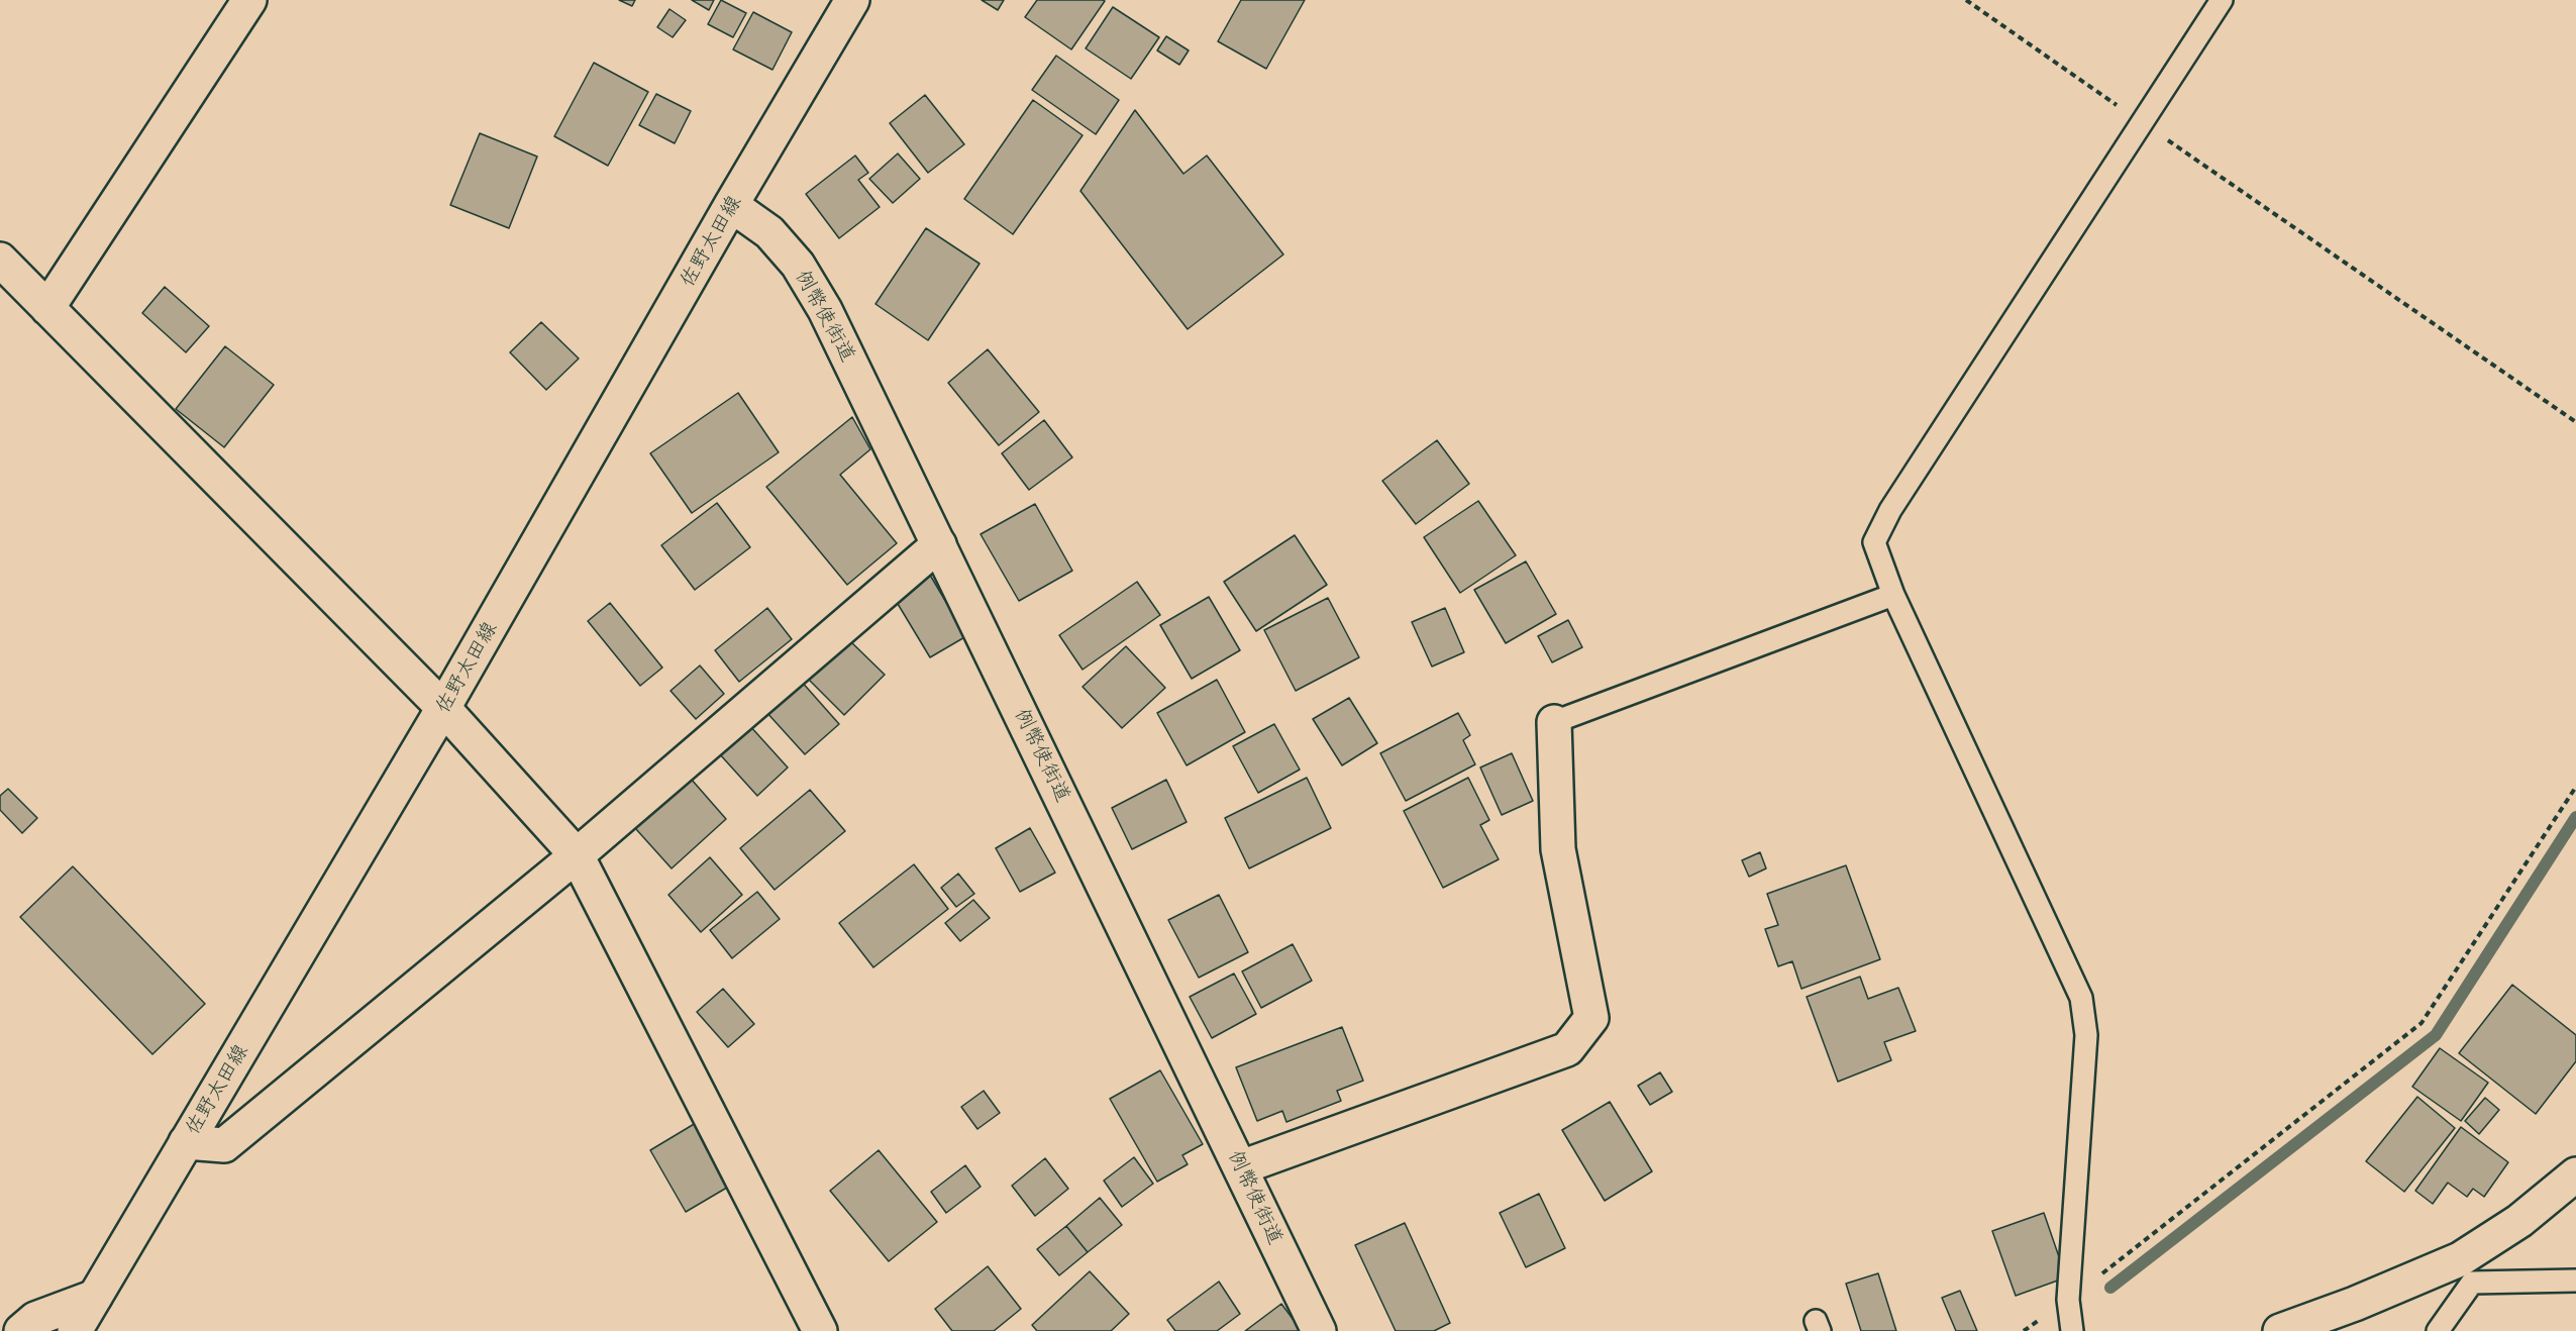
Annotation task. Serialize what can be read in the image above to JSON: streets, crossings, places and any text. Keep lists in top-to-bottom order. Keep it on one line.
{"streets":{"street":["佐野太田線","例幣使街道"]},"crossings":[["佐野太田線","例幣使街道"]]}
